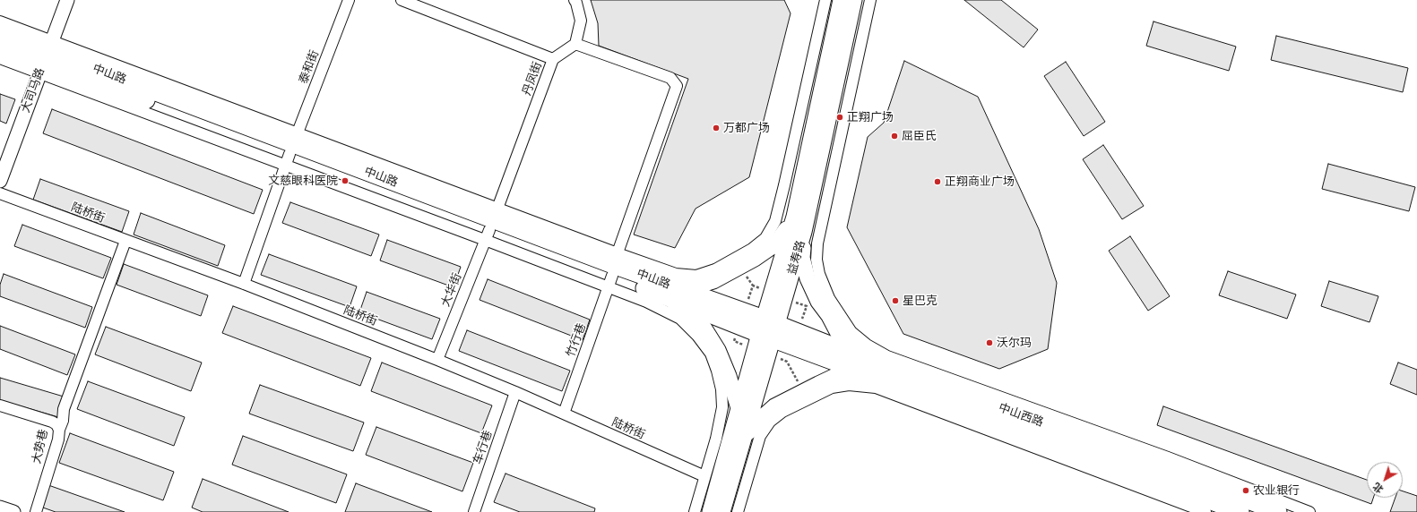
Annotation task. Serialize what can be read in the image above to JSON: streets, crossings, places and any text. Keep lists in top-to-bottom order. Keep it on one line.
{"streets":{"main road":["中山路","益寿路","中山西路"],"street":["泰和街","丹凤街","大司马路","陆桥街","大华街","竹行巷","大势巷","车行巷"]},"crossings":[["泰和街","中山路"],["泰和街","陆桥街"],["中山路","丹凤街"],["中山路","大司马路"],["中山路","益寿路"],["中山路","大华街"],["中山路","竹行巷"],["中山路","中山西路"],["丹凤街","大华街"],["陆桥街","大华街"],["陆桥街","竹行巷"],["陆桥街","车行巷"],["益寿路","中山西路"]],"places":["正翔广场","万都广场","屈臣氏","文慈眼科医院","正翔商业广场","星巴克","沃尔玛","农业银行"],"north":"bottom left"}
